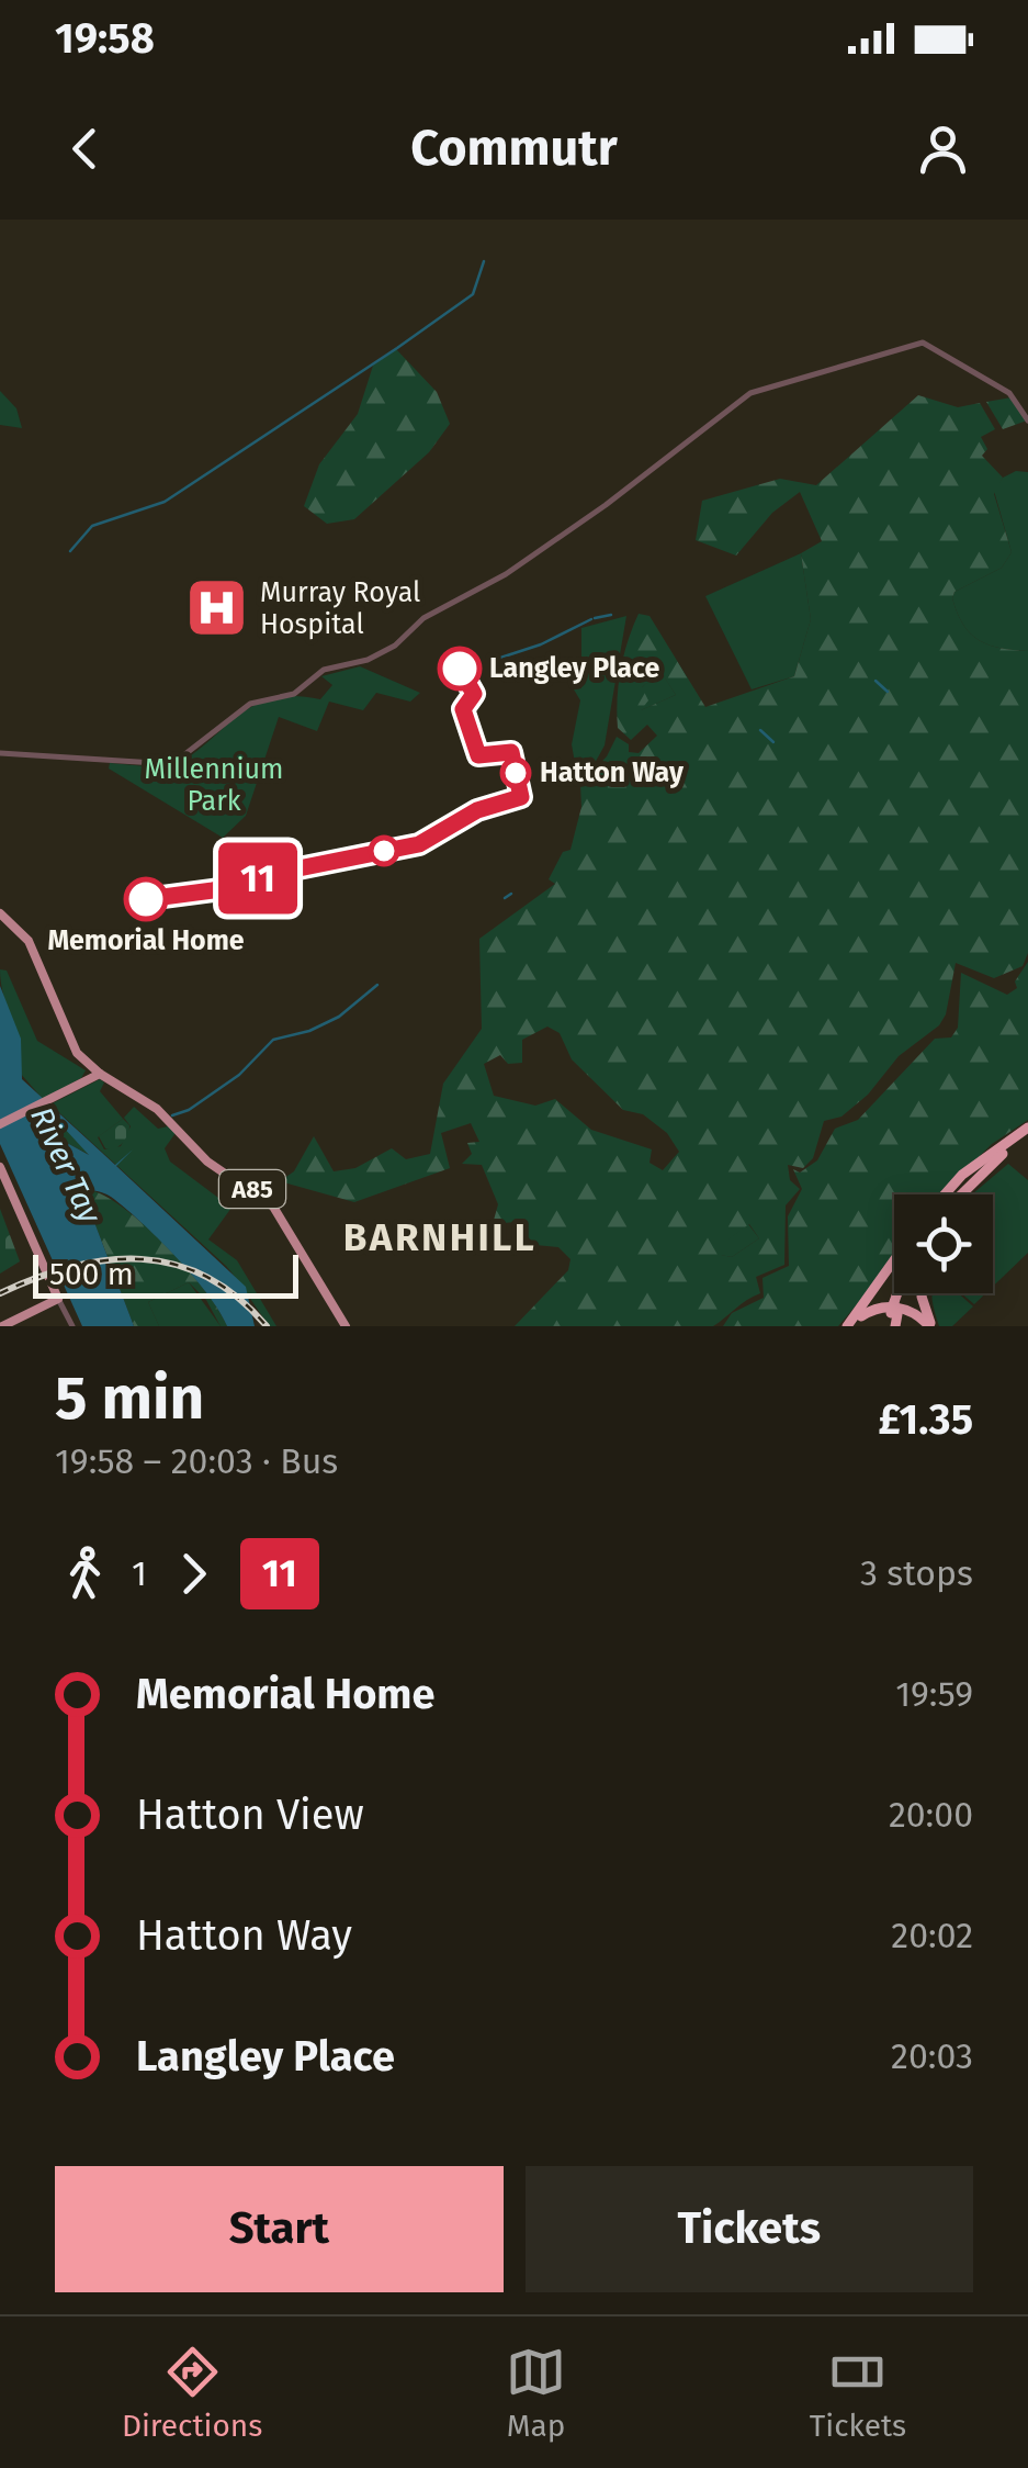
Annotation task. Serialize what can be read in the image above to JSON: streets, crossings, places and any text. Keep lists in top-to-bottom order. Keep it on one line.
{"streets":{"main road":["A85"]},"districts":["BARNHILL"],"water":["River Tay"],"parks":["Millennium Park"],"places":{"hospital":["Murray Royal Hospital"],"other":["Langley Place","Hatton Way","Memorial Home"]},"lines":["bus line 11"],"scale_bar":"500 m","page":{"status":"19:58","header":"Commutr","on_map":"11","scale":"500 m","heading":["5 min","19:58 – 20:03 · Bus","£1.35"],"legs":["1","11","3 stops"],"list":[{"name":"Memorial Home","value":"19:59"},{"name":"Hatton View","value":"20:00"},{"name":"Hatton Way","value":"20:02"},{"name":"Langley Place","value":"20:03"}],"buttons":["Start","Tickets"],"tabs":["Directions","Map","Tickets"]}}
